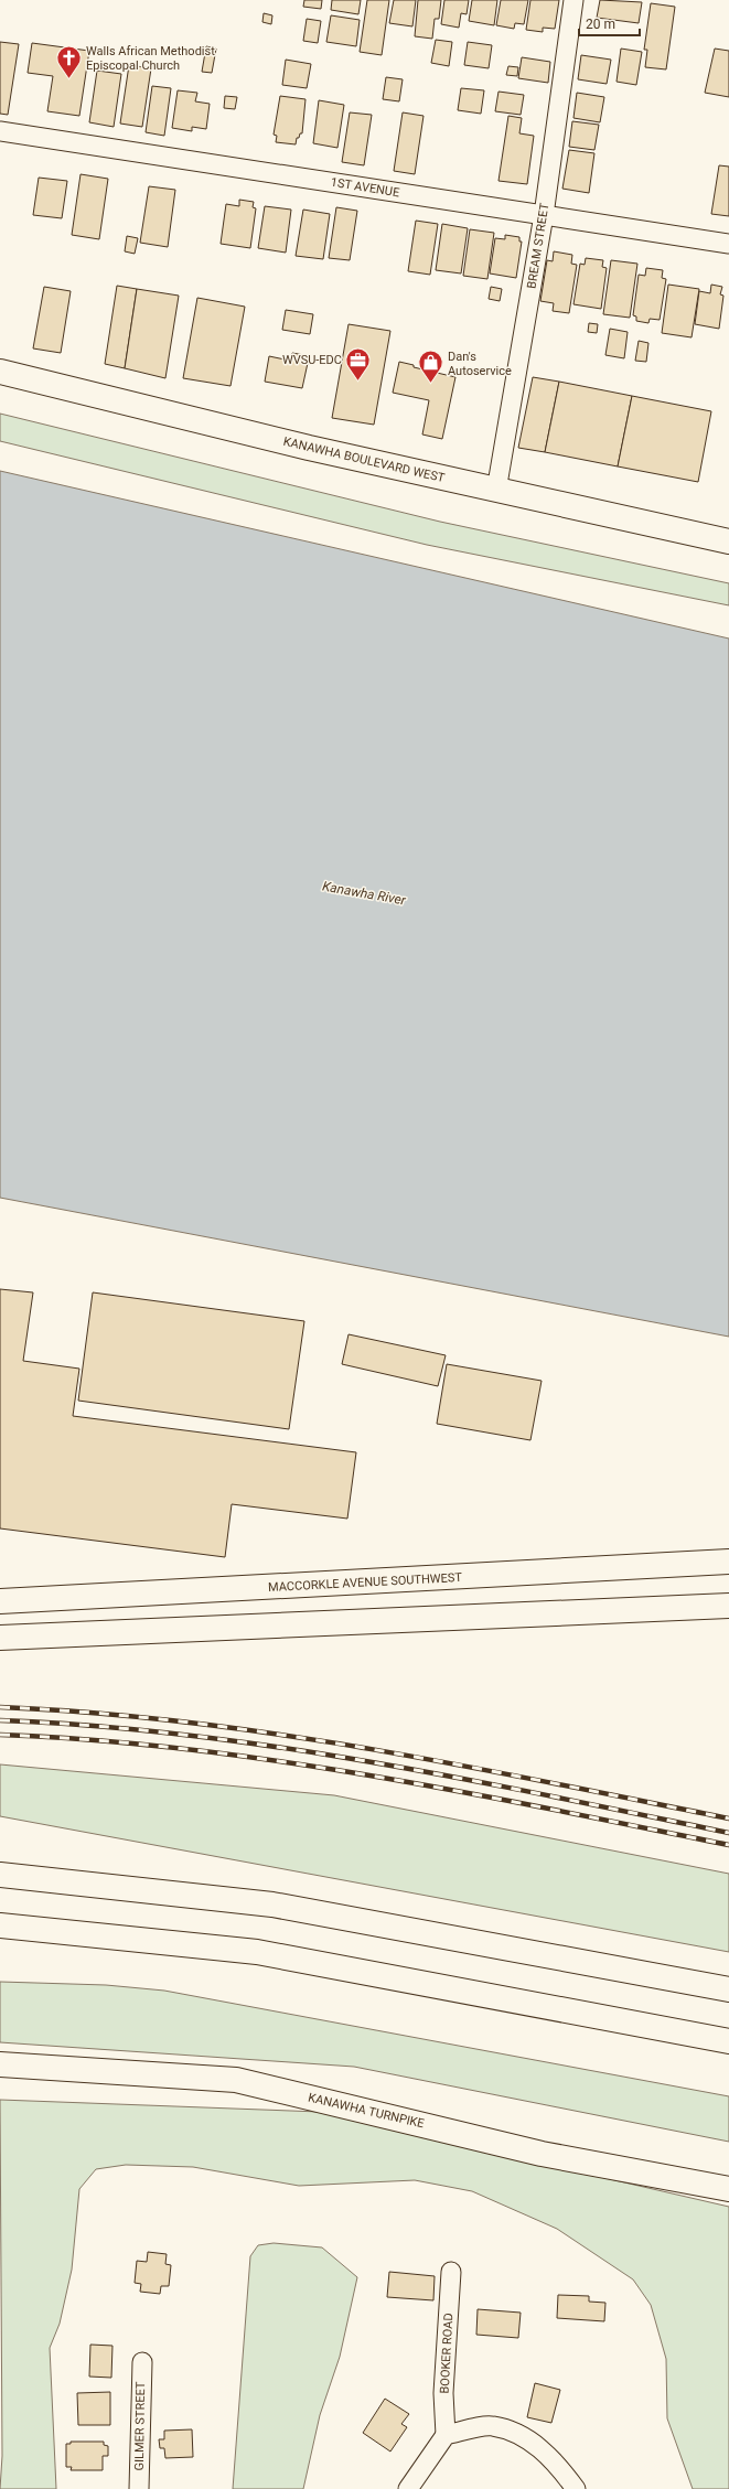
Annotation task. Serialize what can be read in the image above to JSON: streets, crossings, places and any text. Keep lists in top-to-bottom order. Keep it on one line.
{"streets":{"main road":["KANAWHA BOULEVARD WEST","MACCORKLE AVENUE SOUTHWEST","KANAWHA TURNPIKE"],"street":["1ST AVENUE","BREAM STREET","BOOKER ROAD","GILMER STREET"]},"crossings":[["1ST AVENUE","BREAM STREET"],["BREAM STREET","KANAWHA BOULEVARD WEST"]],"water":["Kanawha River"],"places":{"church":["Walls African Methodist Episcopal Church"],"office":["WVSU-EDC"],"shop":["Dan's Autoservice"]},"scale_bar":"20 m"}
